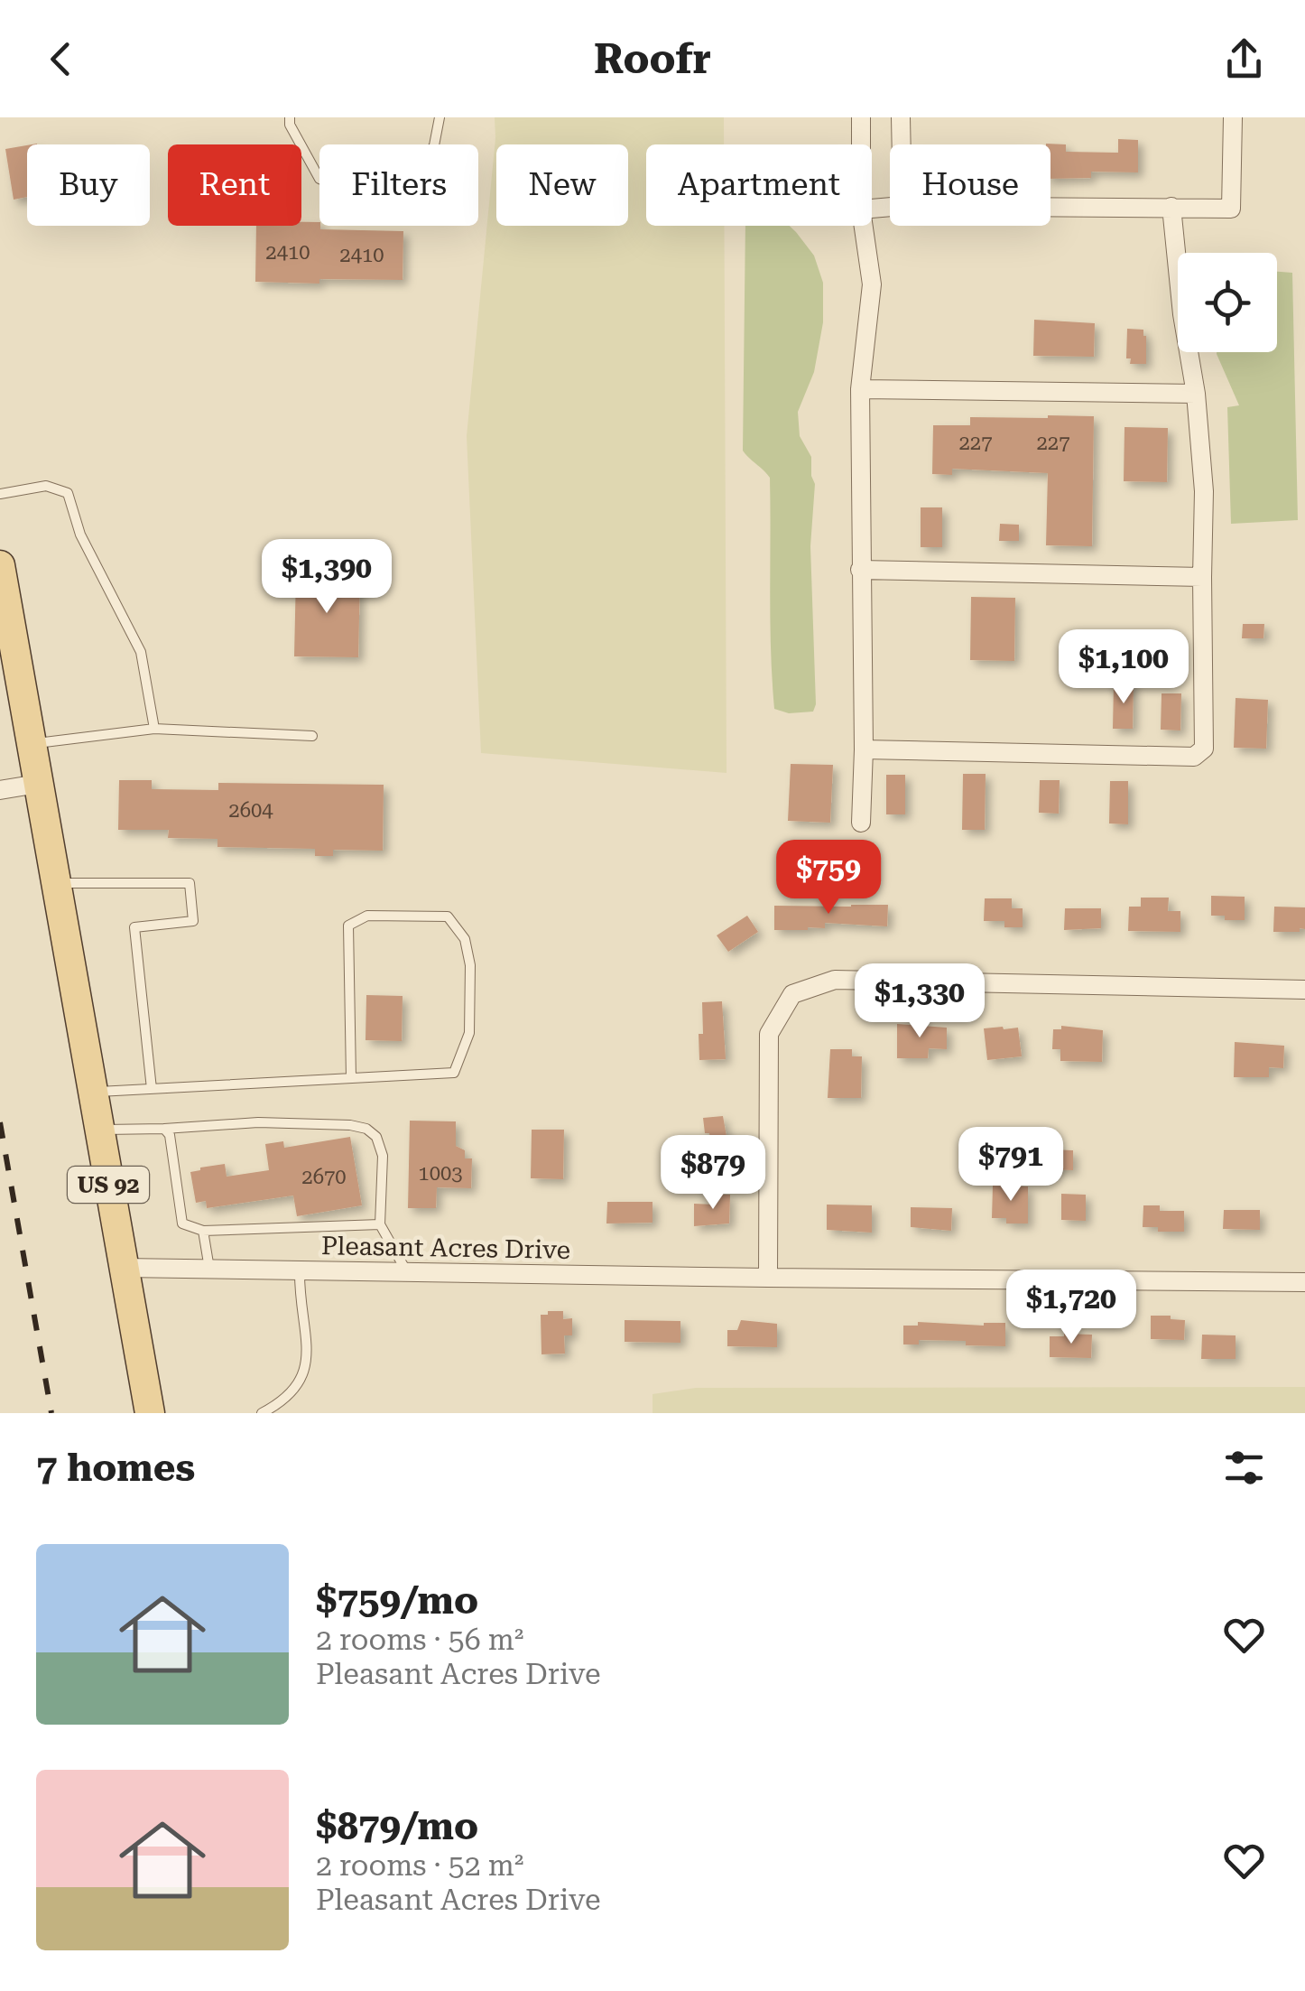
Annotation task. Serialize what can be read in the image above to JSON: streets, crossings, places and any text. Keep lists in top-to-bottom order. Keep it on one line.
{"streets":{"main road":["US 92"],"street":["Pleasant Acres Drive"]},"crossings":[["US 92","Pleasant Acres Drive"]],"house_numbers":["2410","2410","227","227","2604","1003","2670"],"page":{"header":"Roofr","chip":["Buy","Rent","Filters","New","Apartment","House"],"price":["$1,390","$1,100","$759","$1,330","$791","$879","$1,720"],"heading":"7 homes","list":[{"name":"$759/mo","note":"2 rooms · 56 m² · Pleasant Acres Drive"},{"name":"$879/mo","note":"2 rooms · 52 m² · Pleasant Acres Drive"}]}}
